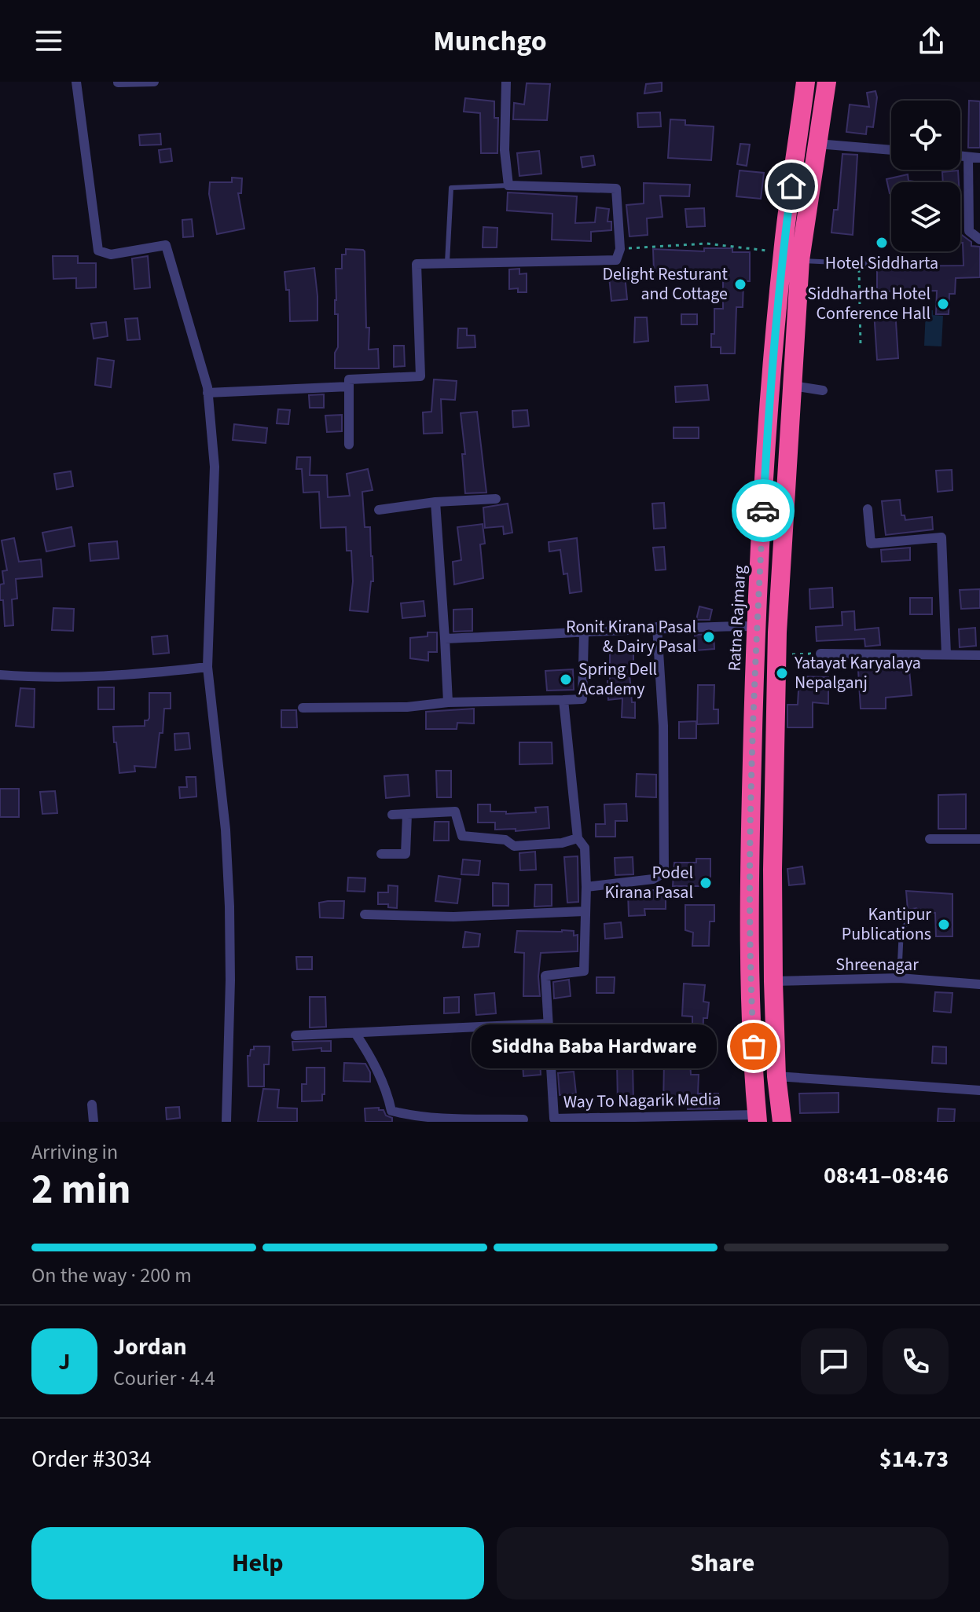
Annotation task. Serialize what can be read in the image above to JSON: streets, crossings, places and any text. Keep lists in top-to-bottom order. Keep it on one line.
{"streets":{"highway":["Ratna Rajmarg"],"street":["Shreenagar","Way To Nagarik Media"]},"crossings":[["Ratna Rajmarg","Shreenagar"],["Ratna Rajmarg","Way To Nagarik Media"]],"places":["Hotel Siddharta","Delight Resturant and Cottage","Siddhartha Hotel Conference Hall","Ronit Kirana Pasal & Dairy Pasal","Yatayat Karyalaya Nepalganj","Spring Dell Academy","Podel Kirana Pasal","Kantipur Publications","Siddha Baba Hardware"],"page":{"header":"Munchgo","bubble":"Siddha Baba Hardware","heading":["2 min","Arriving in","08:41–08:46"],"panel":["Jordan","Courier · 4.4","Order #3034","$14.73"],"bar":"On the way · 200 m","round":"J","buttons":["Help","Share"]}}
